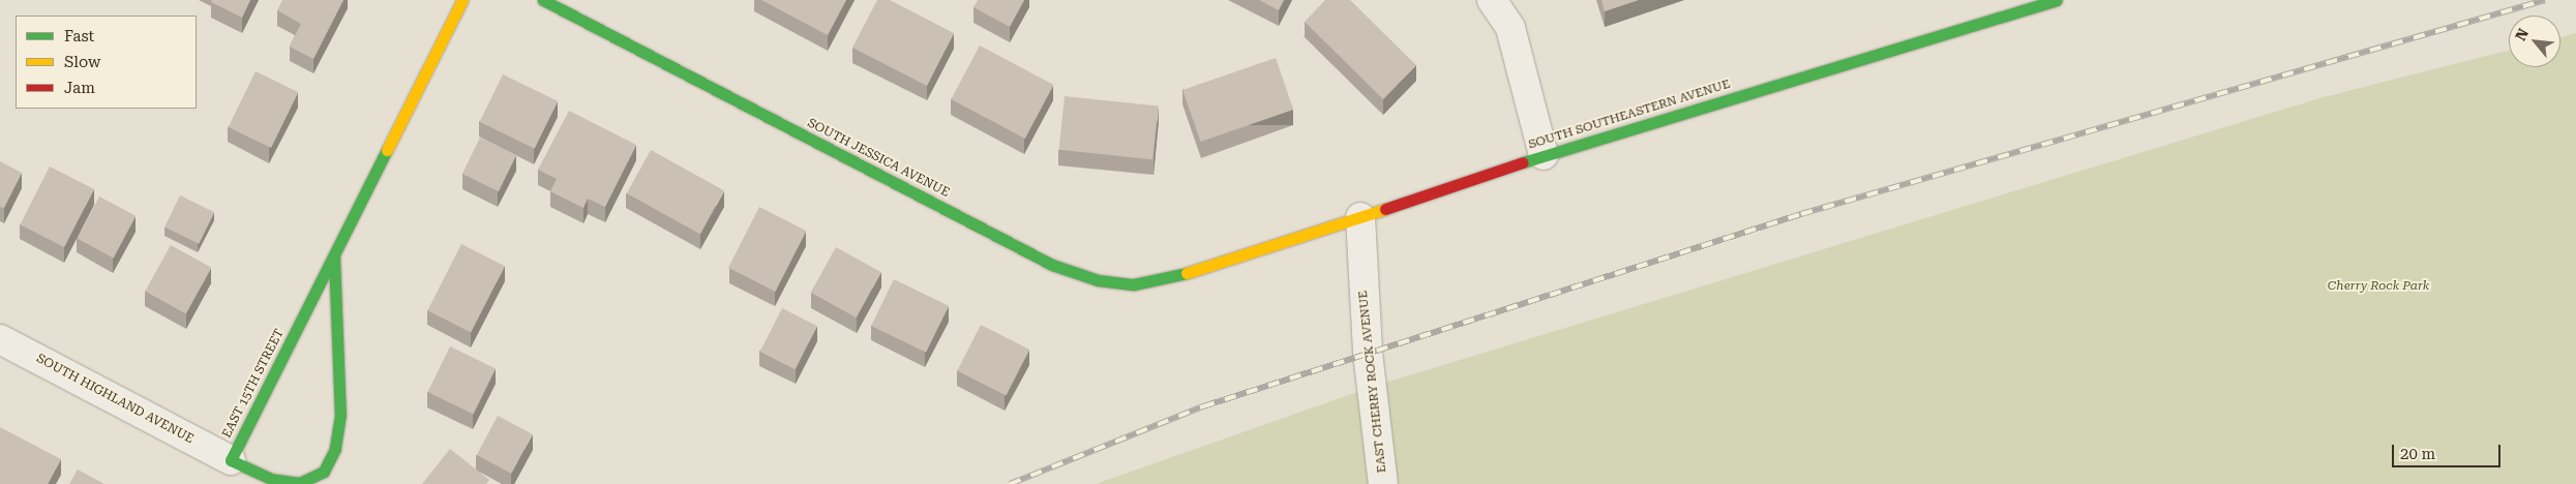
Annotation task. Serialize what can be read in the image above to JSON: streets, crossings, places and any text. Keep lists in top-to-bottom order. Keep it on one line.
{"streets":{"street":["SOUTH SOUTHEASTERN AVENUE","SOUTH JESSICA AVENUE","EAST CHERRY ROCK AVENUE","EAST 15TH STREET","SOUTH HIGHLAND AVENUE"]},"crossings":[["SOUTH SOUTHEASTERN AVENUE","SOUTH JESSICA AVENUE"],["SOUTH SOUTHEASTERN AVENUE","EAST CHERRY ROCK AVENUE"],["EAST 15TH STREET","SOUTH HIGHLAND AVENUE"]],"parks":["Cherry Rock Park"],"legend":["Fast","Slow","Jam"],"scale_bar":"20 m","north":"top left"}
